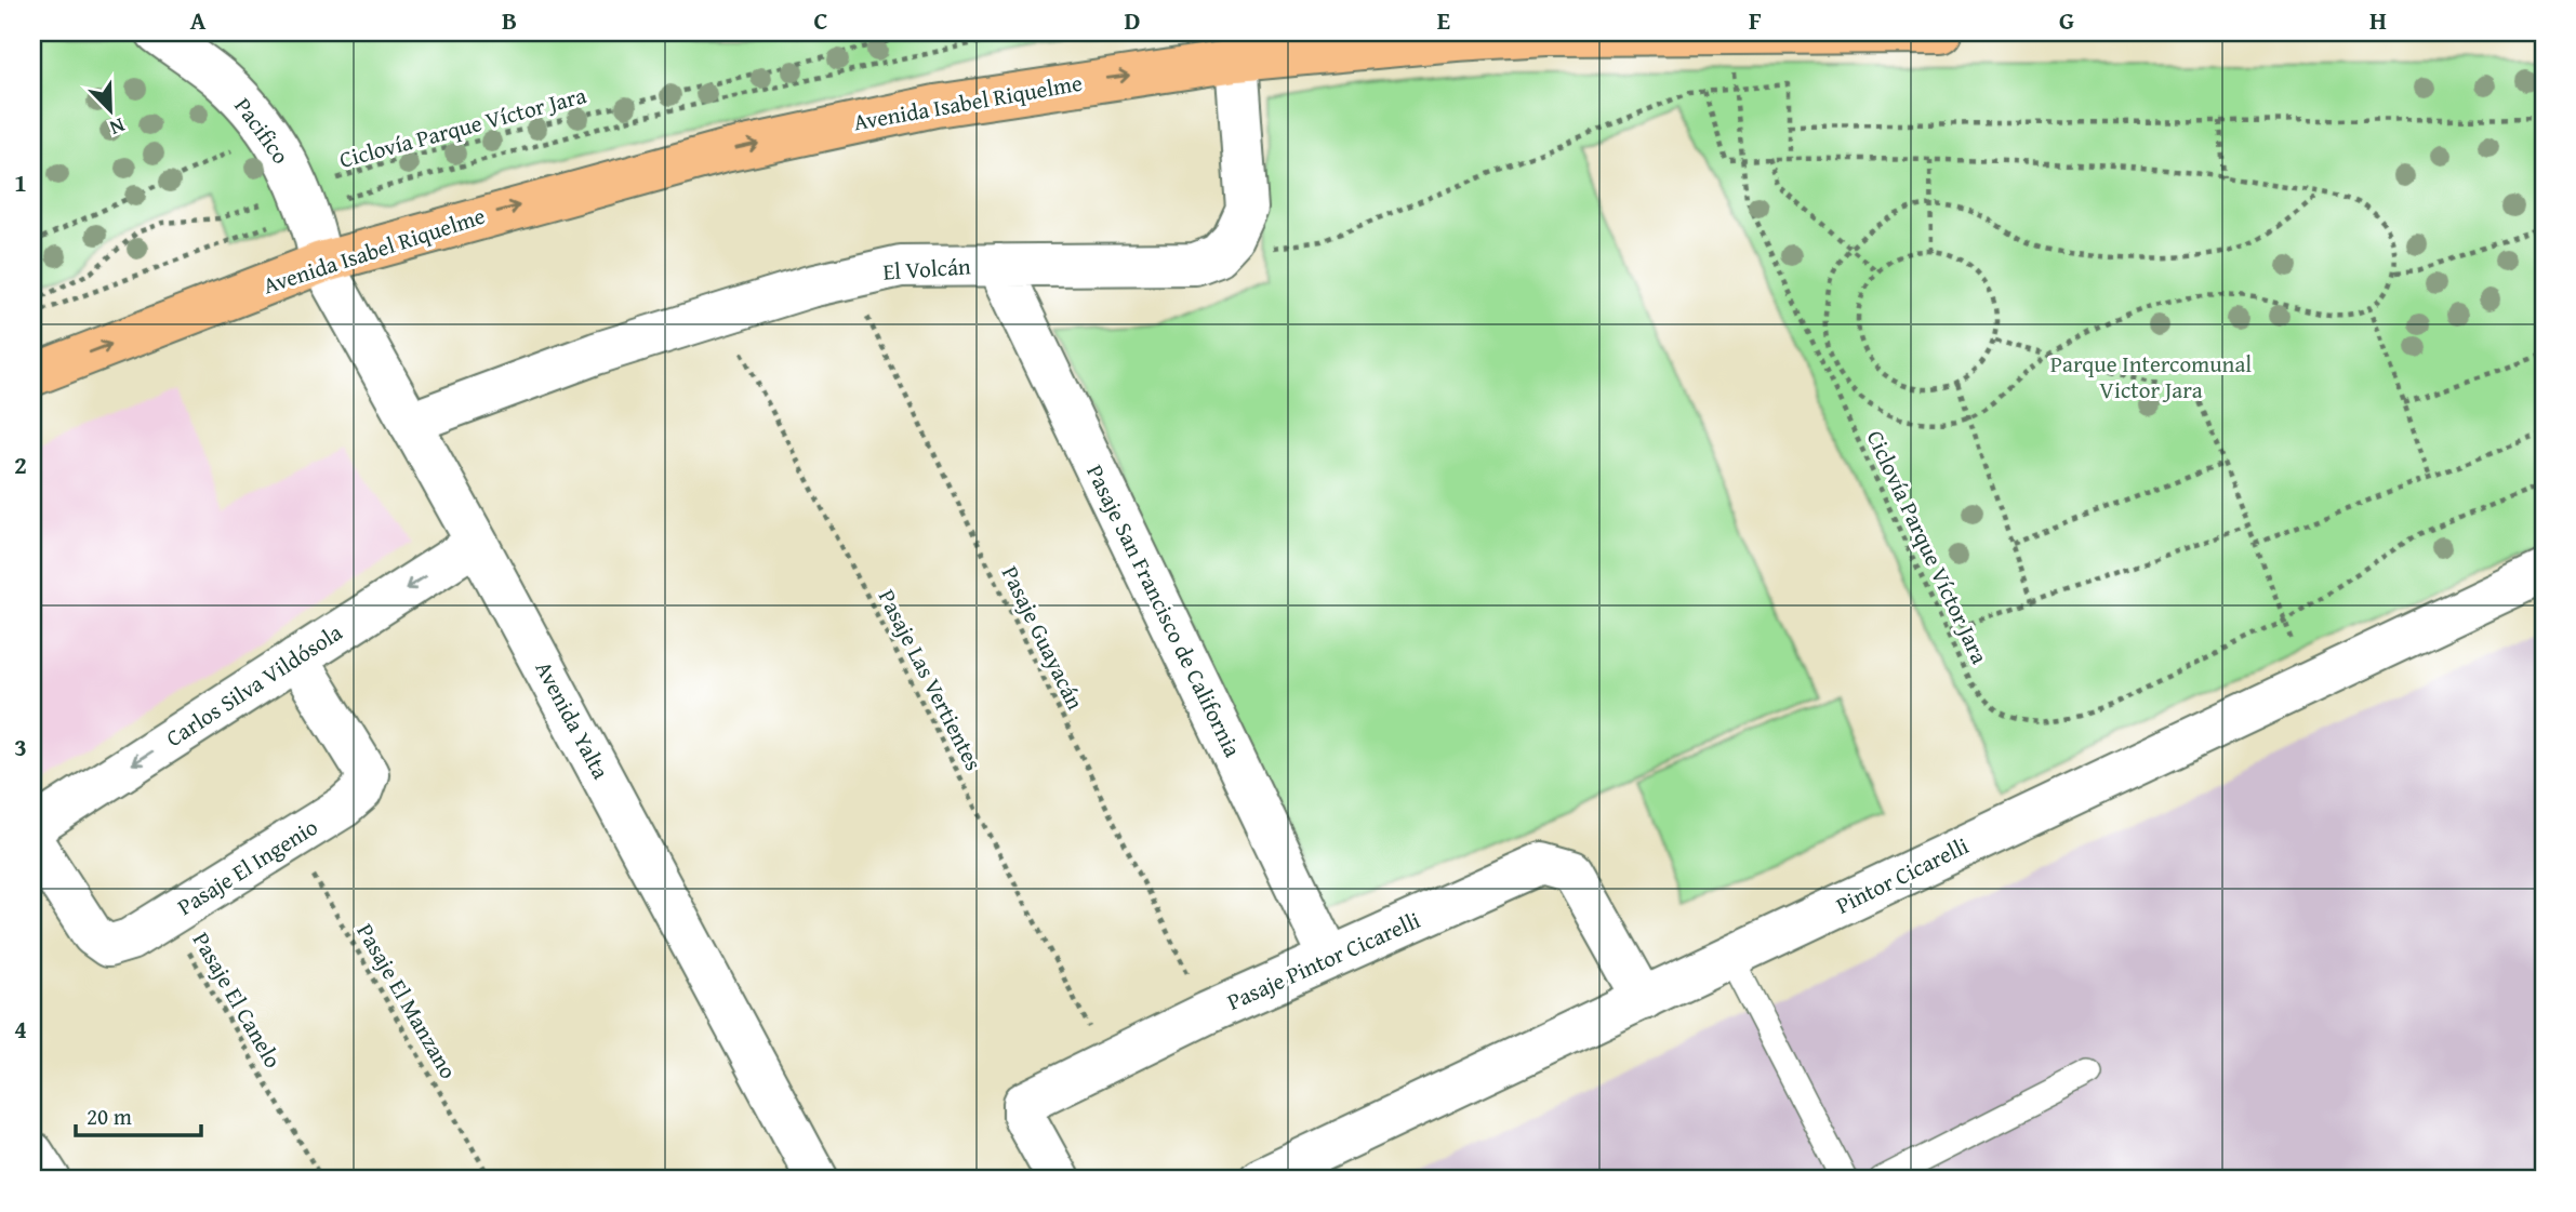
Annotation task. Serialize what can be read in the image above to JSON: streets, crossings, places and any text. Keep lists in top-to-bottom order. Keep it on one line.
{"streets":{"main road":["Avenida Isabel Riquelme"],"street":["Pacifico","El Volcán","Pasaje San Francisco de California","Carlos Silva Vildósola","Avenida Yalta","Pasaje El Ingenio","Pintor Cicarelli","Pasaje Pintor Cicarelli"],"path":["Ciclovía Parque Víctor Jara","Pasaje Guayacán","Pasaje Las Vertientes","Pasaje El Canelo","Pasaje El Manzano"]},"crossings":[["Avenida Isabel Riquelme","Ciclovía Parque Víctor Jara"],["Avenida Isabel Riquelme","Pacifico"],["Avenida Isabel Riquelme","Avenida Yalta"],["Ciclovía Parque Víctor Jara","Pacifico"],["Pacifico","Avenida Yalta"],["El Volcán","Pasaje San Francisco de California"],["El Volcán","Pasaje Guayacán"],["El Volcán","Pasaje Las Vertientes"],["El Volcán","Avenida Yalta"],["Pasaje San Francisco de California","Pasaje Pintor Cicarelli"],["Pasaje Guayacán","Pasaje Pintor Cicarelli"],["Pasaje Las Vertientes","Pasaje Pintor Cicarelli"],["Carlos Silva Vildósola","Avenida Yalta"],["Carlos Silva Vildósola","Pasaje El Ingenio"],["Pasaje El Ingenio","Pasaje El Canelo"],["Pasaje El Ingenio","Pasaje El Manzano"],["Pintor Cicarelli","Pasaje Pintor Cicarelli"]],"one_way":["Avenida Isabel Riquelme","Carlos Silva Vildósola"],"parks":["Parque Intercomunal Victor Jara"],"scale_bar":"20 m","north":"bottom right","grid":{"columns":["A","B","C","D","E","F","G","H"],"rows":["1","2","3","4"]}}
